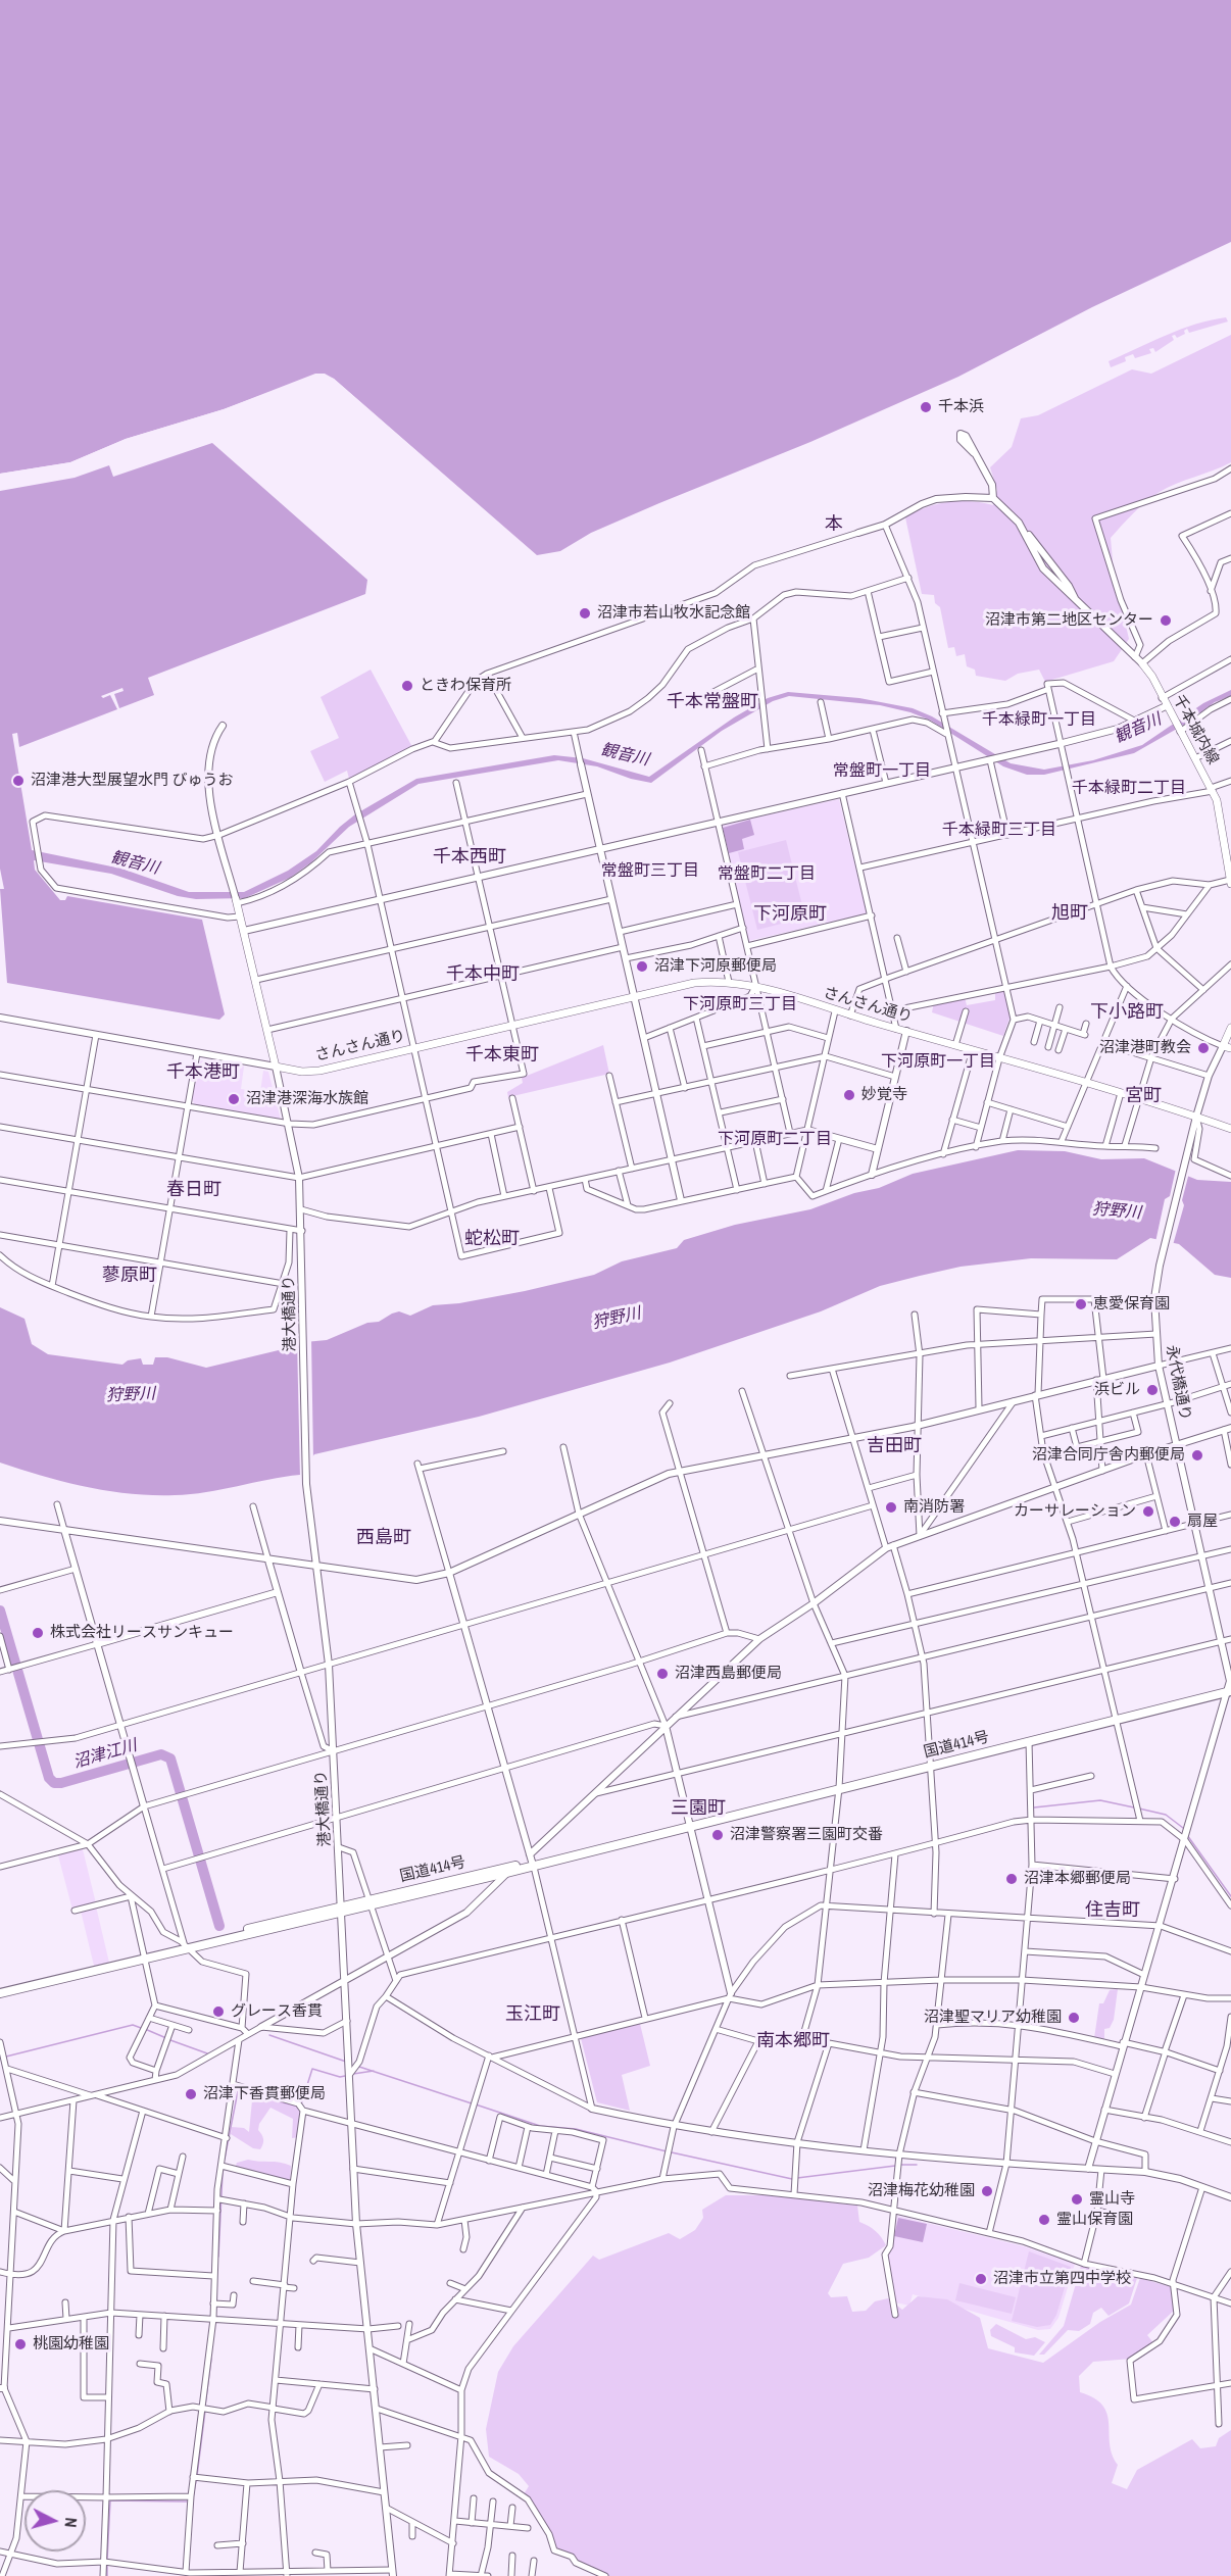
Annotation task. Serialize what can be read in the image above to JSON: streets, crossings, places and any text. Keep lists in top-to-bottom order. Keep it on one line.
{"streets":{"highway":["国道414号"],"main road":["千本城内線","さんさん通り","港大橋通り"],"street":["永代橋通り"]},"crossings":[["さんさん通り","港大橋通り"],["さんさん通り","永代橋通り"],["港大橋通り","国道414号"],["永代橋通り","国道414号"]],"districts":["本","千本常盤町","千本緑町一丁目","常盤町一丁目","千本緑町二丁目","千本緑町三丁目","千本西町","常盤町三丁目","常盤町二丁目","旭町","下河原町","千本中町","下河原町三丁目","下小路町","千本東町","下河原町一丁目","千本港町","宮町","下河原町二丁目","春日町","蛇松町","蓼原町","吉田町","西島町","三園町","住吉町","玉江町","南本郷町"],"water":["観音川","狩野川","沼津江川"],"places":["千本浜","沼津市若山牧水記念館","沼津市第二地区センター","ときわ保育所","沼津港大型展望水門 びゅうお","沼津下河原郵便局","沼津港町教会","妙覚寺","沼津港深海水族館","恵愛保育園","浜ビル","沼津合同庁舎内郵便局","南消防署","カーサレーション","扇屋","株式会社リースサンキュー","沼津西島郵便局","沼津警察署三園町交番","沼津本郷郵便局","グレース香貫","沼津聖マリア幼稚園","沼津下香貫郵便局","沼津梅花幼稚園","霊山寺","霊山保育園","沼津市立第四中学校","桃園幼稚園"],"north":"right"}
